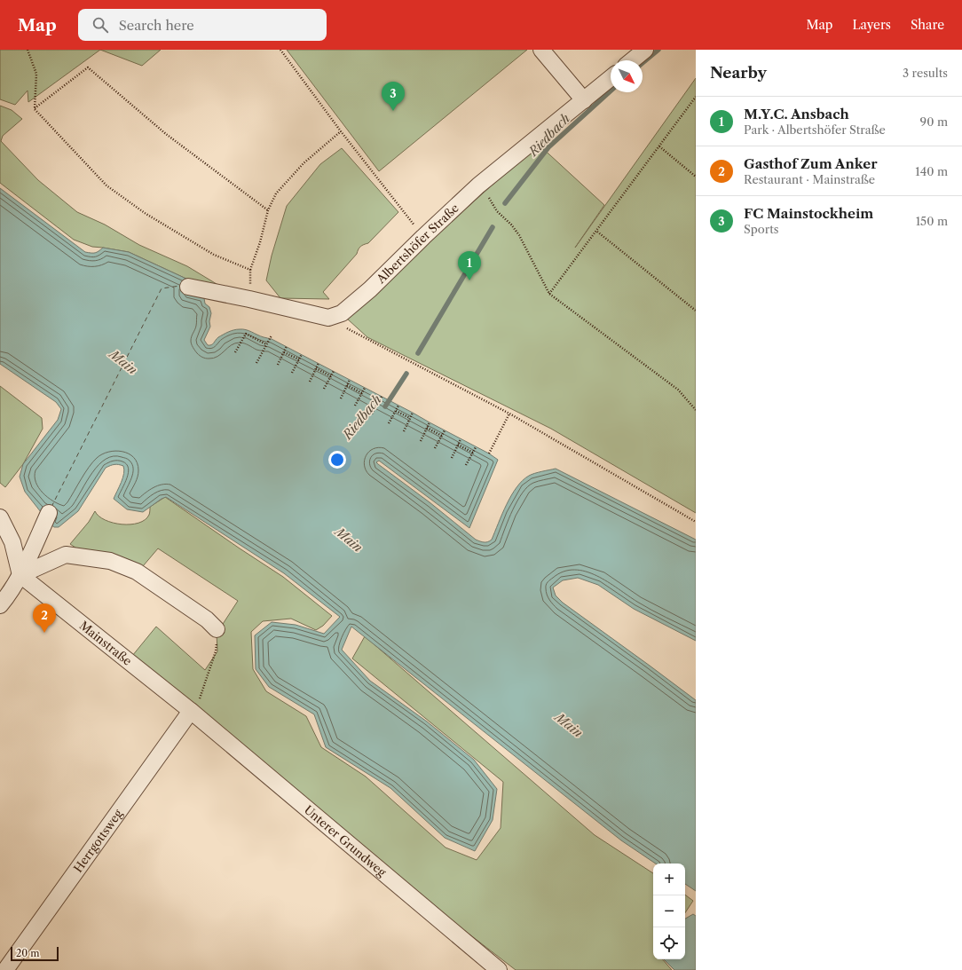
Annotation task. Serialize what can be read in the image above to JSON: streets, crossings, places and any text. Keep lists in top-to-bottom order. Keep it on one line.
{"streets":{"street":["Albertshöfer Straße","Mainstraße","Herrgottsweg","Unterer Grundweg"]},"crossings":[["Mainstraße","Herrgottsweg"],["Mainstraße","Unterer Grundweg"],["Herrgottsweg","Unterer Grundweg"]],"water":["Riedbach","Main"],"scale_bar":"20 m","north":"bottom right","page":{"header":"Map","search":"Search here","nav":["Map","Layers","Share"],"heading":["Nearby","3 results"],"pins":["3","1","2"],"list":[{"mark":"1","name":"M.Y.C. Ansbach","note":"Park · Albertshöfer Straße","value":"90 m"},{"mark":"2","name":"Gasthof Zum Anker","note":"Restaurant · Mainstraße","value":"140 m"},{"mark":"3","name":"FC Mainstockheim","note":"Sports","value":"150 m"}],"map_buttons":["+","−"],"scale":"20 m"}}
